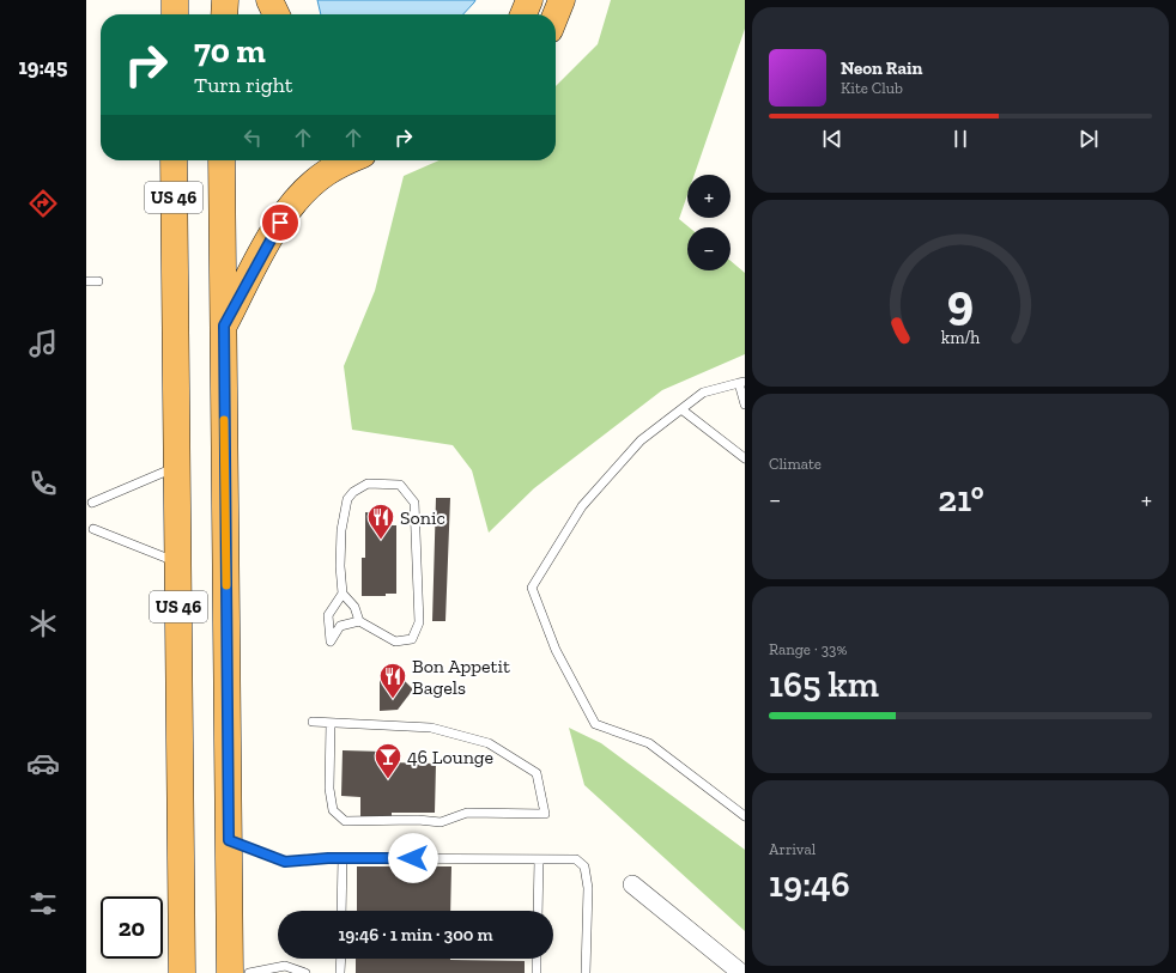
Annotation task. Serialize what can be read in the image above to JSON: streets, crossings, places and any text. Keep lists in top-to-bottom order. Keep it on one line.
{"streets":{"highway":["US 46"]},"places":{"restaurant":["Sonic","Bon Appetit Bagels"],"bar":["46 Lounge"]},"page":{"tabs":"19:45","turn":["70 m","Turn right"],"song":["Neon Rain","Kite Club"],"map_buttons":["+","−"],"tile":["Climate",["Range · 33%","165 km"],["Arrival","19:46"]],"heat":["−","21°","+"],"limit":"20","trip":"19:46 · 1 min · 300 m","gauge":["9","km/h"]}}
